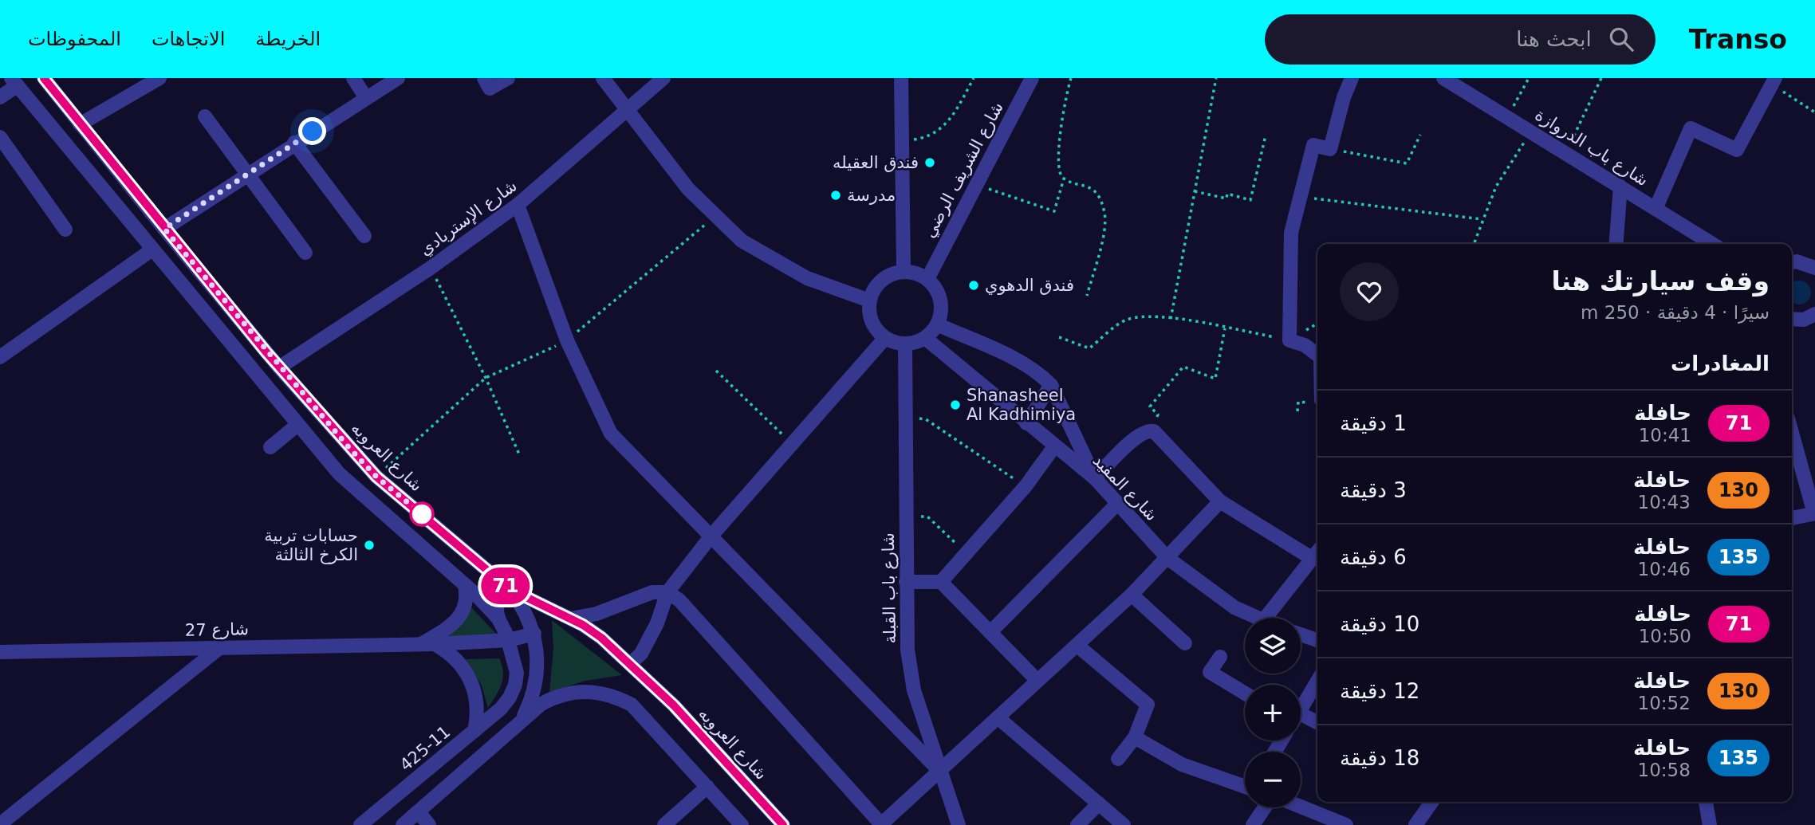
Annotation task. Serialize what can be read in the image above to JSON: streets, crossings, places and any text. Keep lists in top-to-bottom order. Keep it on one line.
{"streets":{"street":["شارع باب الدروازة","شارع الشريف الرضي","شارع الإستربادي","شارع العروبه","شارع المفيد","شارع باب القبلة","شارع 27","425-11"]},"crossings":[["شارع الشريف الرضي","شارع المفيد"],["شارع الشريف الرضي","شارع باب القبلة"],["شارع الإستربادي","شارع العروبه"],["شارع المفيد","شارع باب القبلة"],["شارع 27","425-11"]],"places":["فندق العقيله","مدرسة","فندق الدهوي","Shanasheel Al Kadhimiya","حسابات تربية الكرخ الثالثة"],"lines":["bus line 71"],"page":{"header":"Transo","search":"ابحث هنا","nav":["الخريطة","الاتجاهات","المحفوظات"],"on_map":"71","heading":[["وقف سيارتك هنا","سيرًا · 4 دقيقة · 250 m"],"المغادرات"],"list":[{"mark":"71","name":"حافلة","note":"10:41","value":"1 دقيقة"},{"mark":"130","name":"حافلة","note":"10:43","value":"3 دقيقة"},{"mark":"135","name":"حافلة","note":"10:46","value":"6 دقيقة"},{"mark":"71","name":"حافلة","note":"10:50","value":"10 دقيقة"},{"mark":"130","name":"حافلة","note":"10:52","value":"12 دقيقة"},{"mark":"135","name":"حافلة","note":"10:58","value":"18 دقيقة"}],"map_buttons":["+","−"]}}
